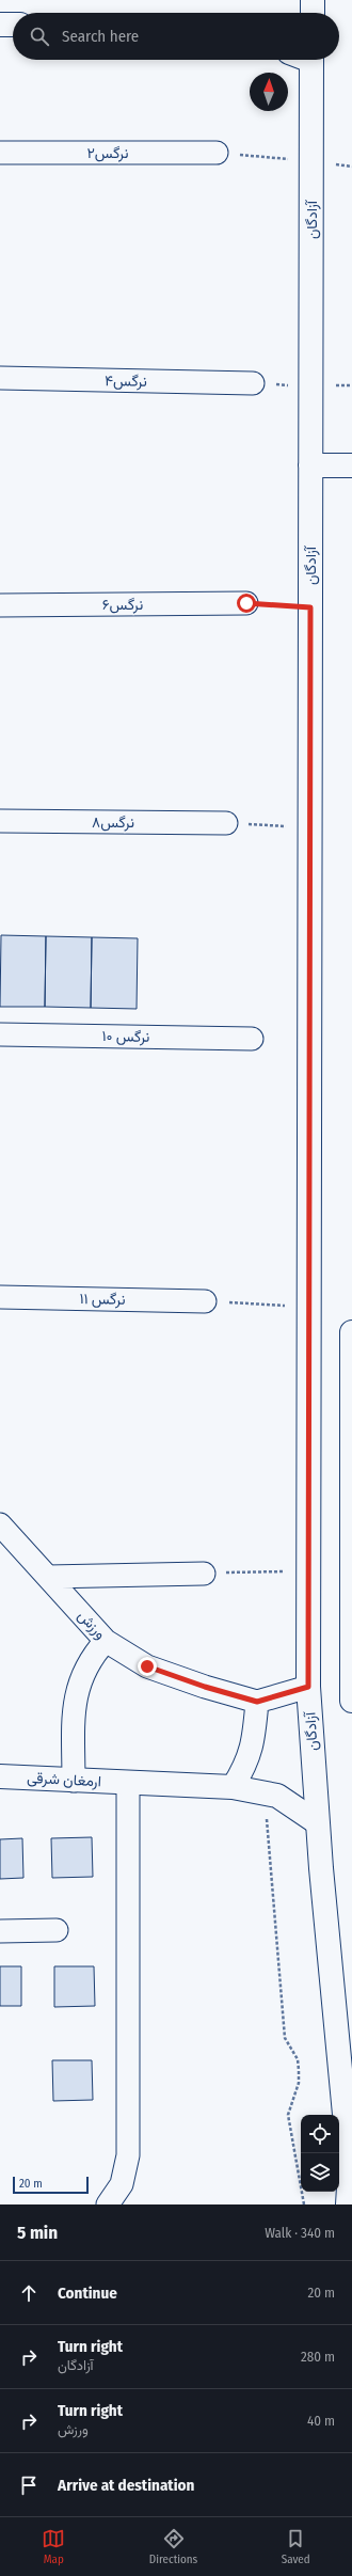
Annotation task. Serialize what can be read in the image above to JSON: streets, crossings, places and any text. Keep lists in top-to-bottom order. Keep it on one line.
{"streets":{"main road":["آزادگان","ارمغان شرقی"],"street":["نرگس۲","نرگس۴","نرگس۶","نرگس۸","نرگس ۱۰","نرگس ۱۱","ورزش"]},"crossings":[["آزادگان","ارمغان شرقی"]],"scale_bar":"20 m","north":"top","page":{"search":"Search here","scale":"20 m","heading":["5 min","Walk · 340 m"],"list":[["Continue","20 m"],["Turn right","آزادگان","280 m"],["Turn right","ورزش","40 m"],"Arrive at destination"],"nav":["Map","Directions","Saved"]}}
